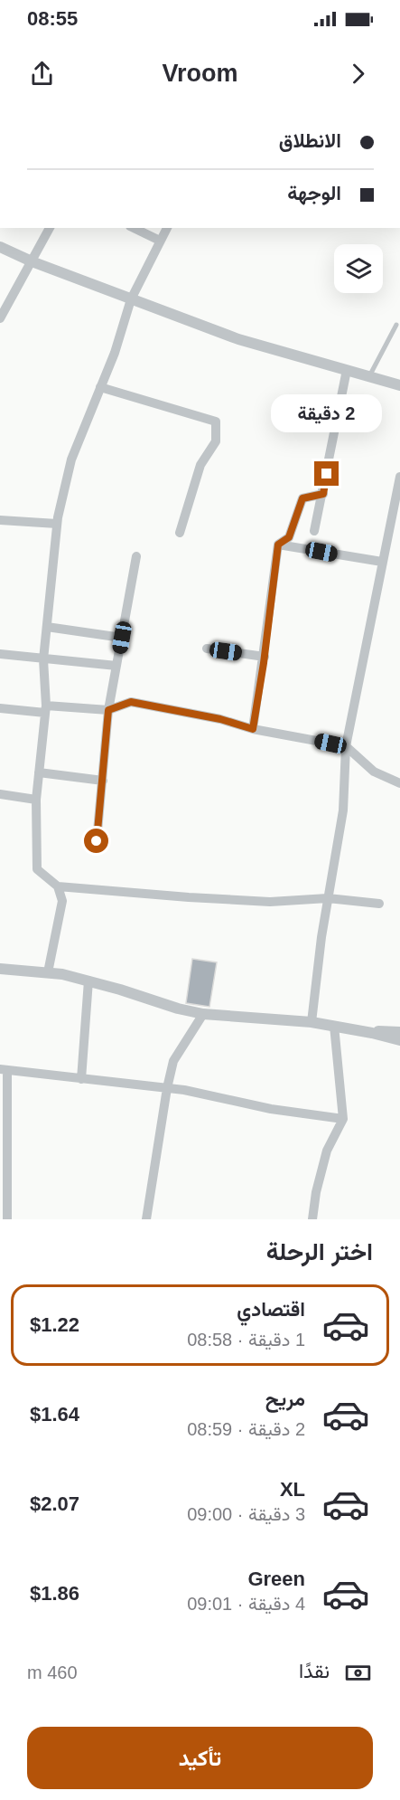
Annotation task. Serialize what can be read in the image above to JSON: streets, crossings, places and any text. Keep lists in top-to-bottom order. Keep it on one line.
{"page":{"status":"08:55","header":"Vroom","banner":["الانطلاق","الوجهة"],"bubble":"2 دقيقة","heading":"اختر الرحلة","list":[{"name":"اقتصادي","note":"1 دقيقة · 08:58","value":"$1.22"},{"name":"مريح","note":"2 دقيقة · 08:59","value":"$1.64"},{"name":"XL","note":"3 دقيقة · 09:00","value":"$2.07"},{"name":"Green","note":"4 دقيقة · 09:01","value":"$1.86"}],"pay":["نقدًا","460 m"],"buttons":"تأكيد"}}
